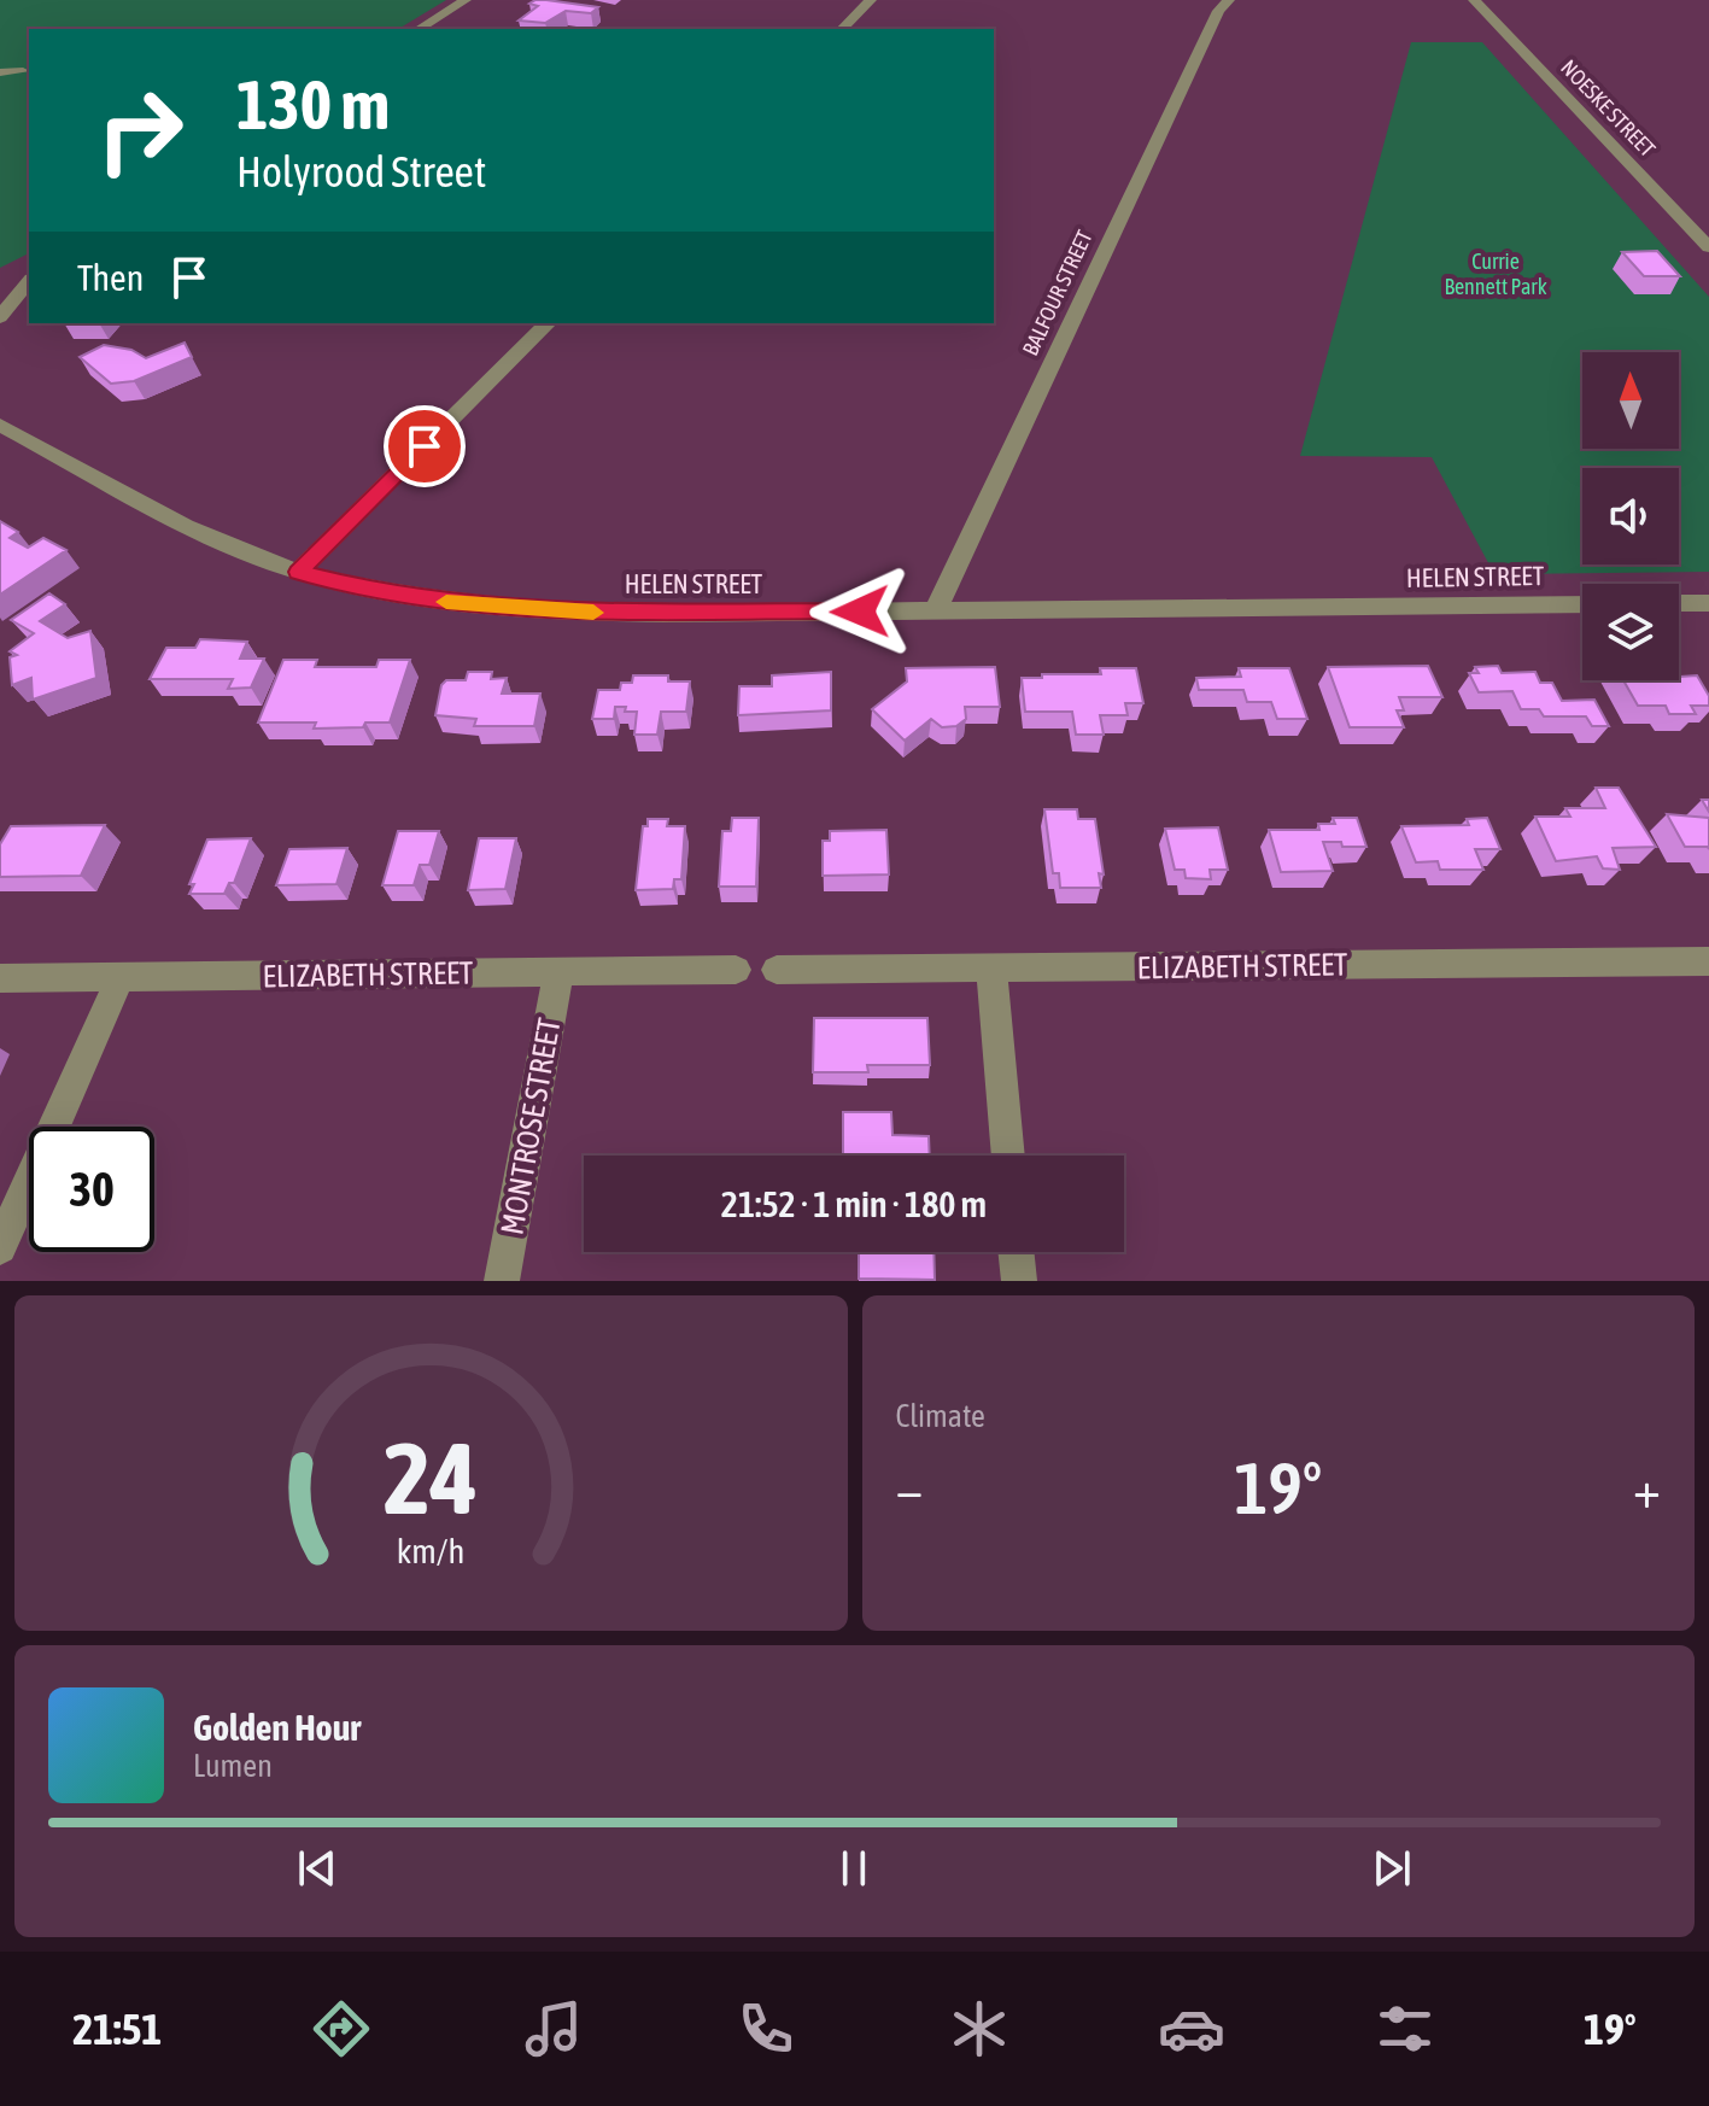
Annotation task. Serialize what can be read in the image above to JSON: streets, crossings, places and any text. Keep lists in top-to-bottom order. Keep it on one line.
{"streets":{"street":["NOESKE STREET","BALFOUR STREET","HELEN STREET","ELIZABETH STREET","MONTROSE STREET"]},"crossings":[["BALFOUR STREET","HELEN STREET"],["ELIZABETH STREET","MONTROSE STREET"]],"parks":["Currie Bennett Park"],"north":"top","page":{"turn":["130 m","Holyrood Street"],"then":"Then","limit":"30","trip":"21:52 · 1 min · 180 m","tile":"Climate","heat":["−","19°","+"],"song":["Golden Hour","Lumen"],"tabs":["21:51","19°"],"gauge":["24","km/h"]}}
